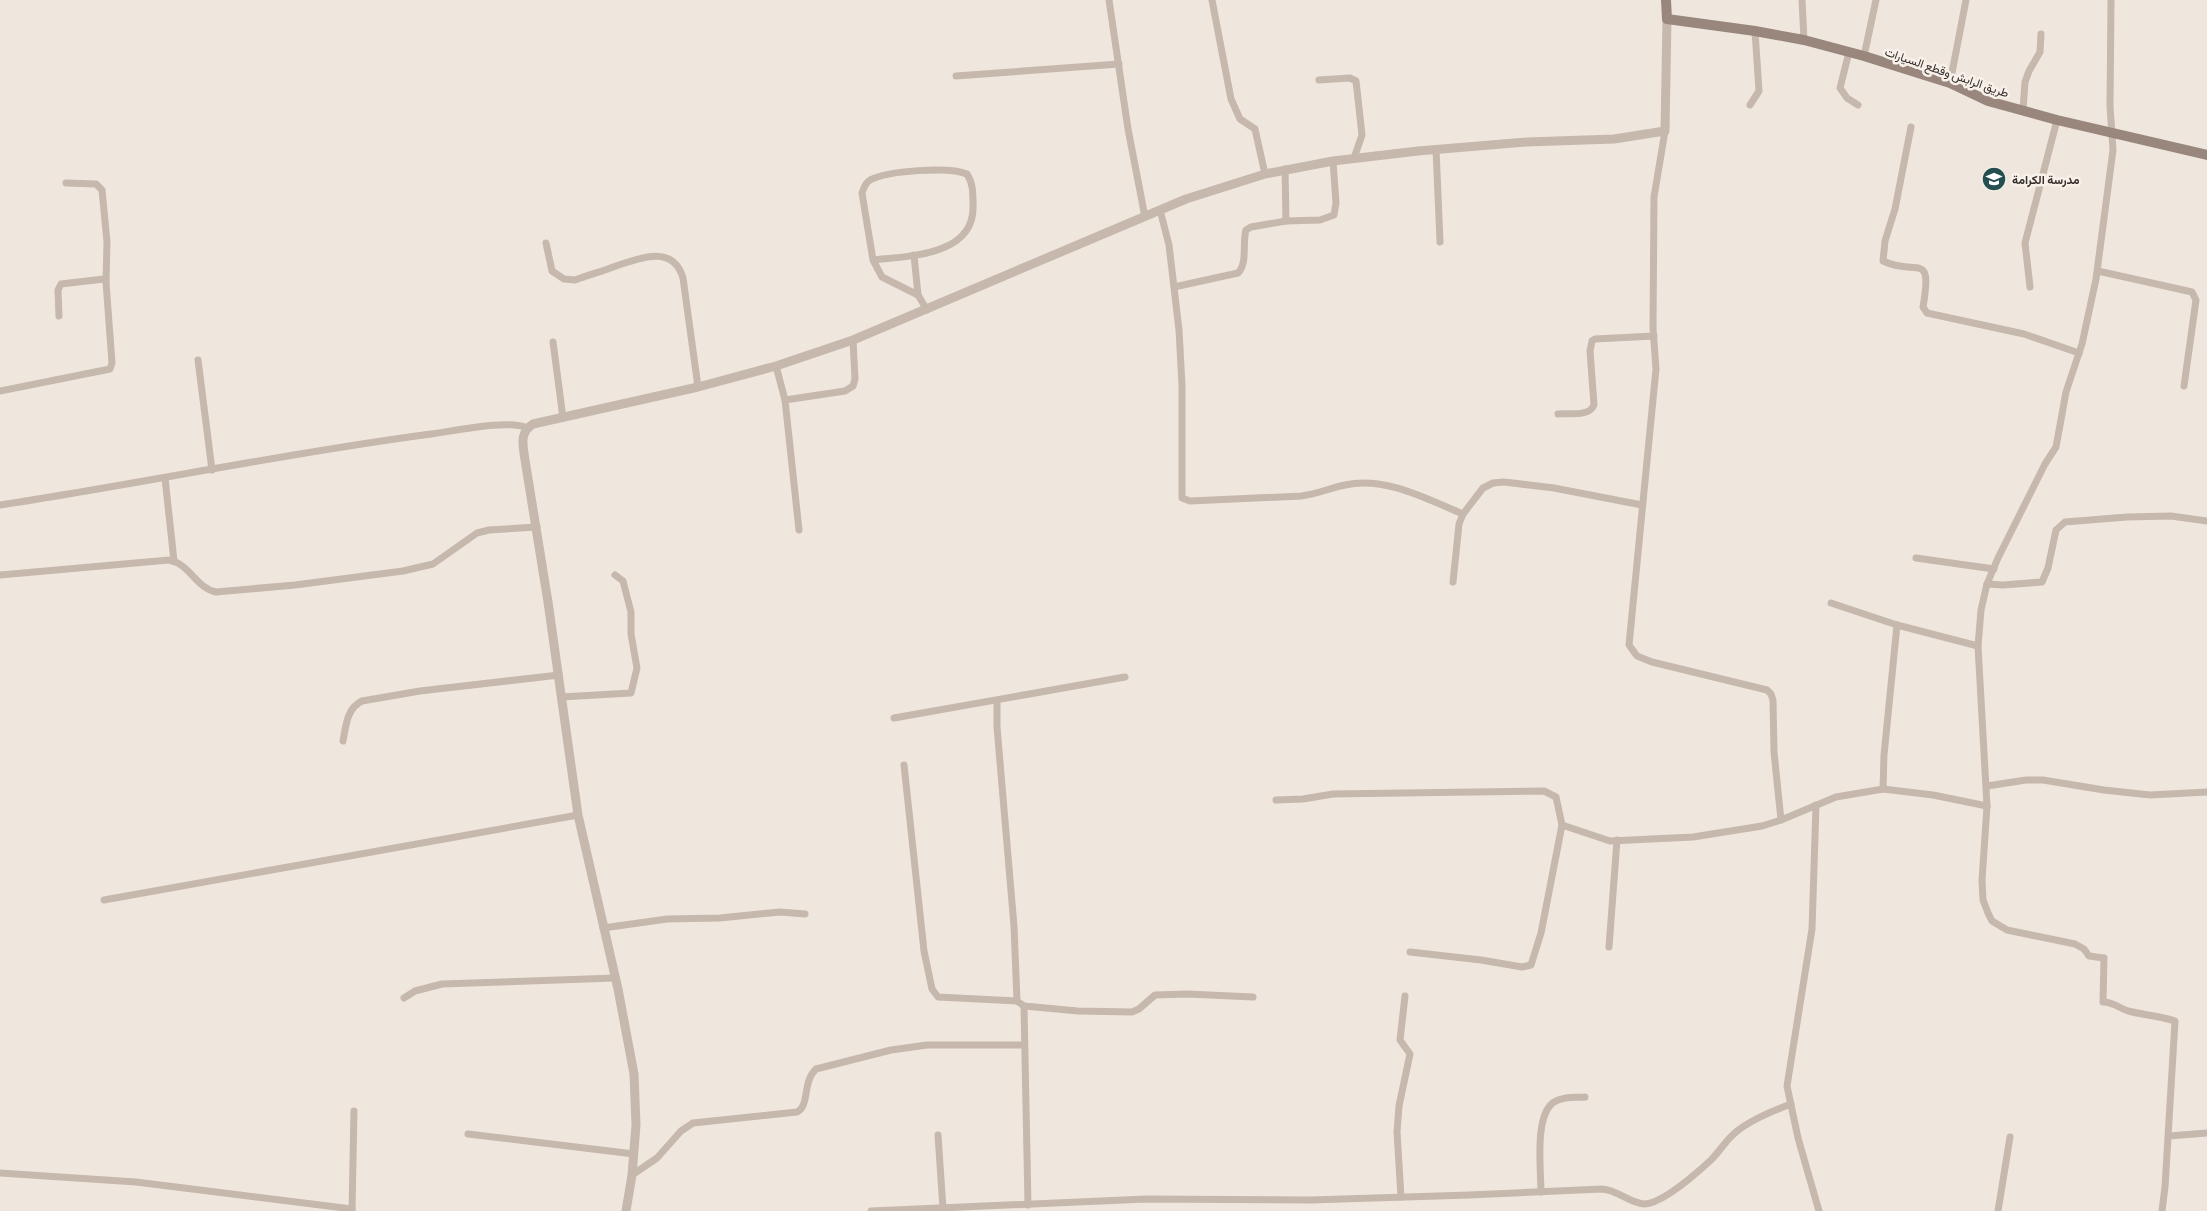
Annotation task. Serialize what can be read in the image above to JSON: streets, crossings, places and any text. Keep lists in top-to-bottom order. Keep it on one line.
{"streets":{"main road":["طريق الرابش وقطع السيارات"]},"places":{"school or university":["مدرسة الكرامة"]}}
